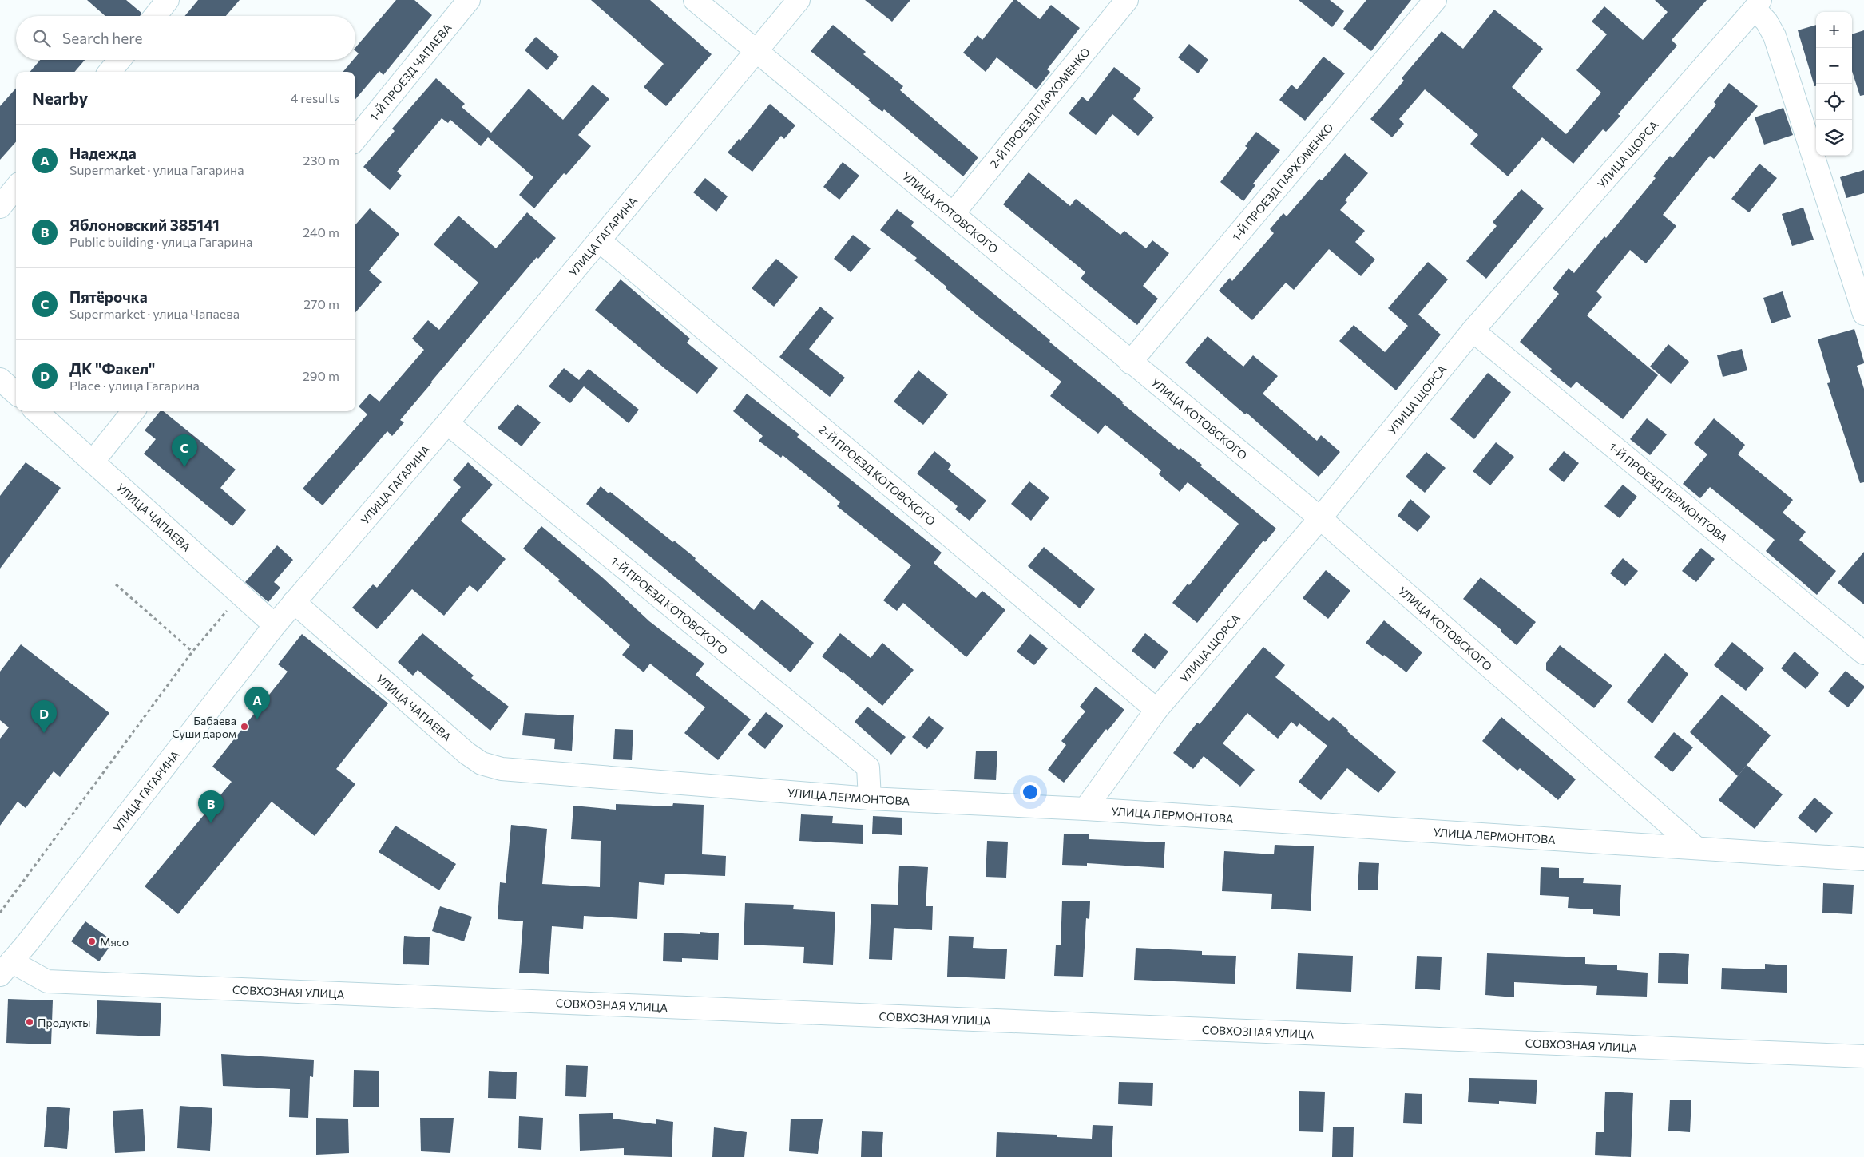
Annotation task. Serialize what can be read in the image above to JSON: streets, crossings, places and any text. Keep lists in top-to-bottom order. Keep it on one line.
{"streets":{"street":["1-Й ПРОЕЗД ЧАПАЕВА","2-Й ПРОЕЗД ПАРХОМЕНКО","УЛИЦА ЩОРСА","1-Й ПРОЕЗД ПАРХОМЕНКО","УЛИЦА КОТОВСКОГО","УЛИЦА ГАГАРИНА","2-Й ПРОЕЗД КОТОВСКОГО","1-Й ПРОЕЗД ЛЕРМОНТОВА","УЛИЦА ЧАПАЕВА","1-Й ПРОЕЗД КОТОВСКОГО","УЛИЦА ЛЕРМОНТОВА","СОВХОЗНАЯ УЛИЦА"]},"crossings":[["2-Й ПРОЕЗД ПАРХОМЕНКО","УЛИЦА КОТОВСКОГО"],["УЛИЦА ЩОРСА","УЛИЦА КОТОВСКОГО"],["УЛИЦА ЩОРСА","2-Й ПРОЕЗД КОТОВСКОГО"],["УЛИЦА ЩОРСА","1-Й ПРОЕЗД ЛЕРМОНТОВА"],["УЛИЦА ЩОРСА","УЛИЦА ЛЕРМОНТОВА"],["1-Й ПРОЕЗД ПАРХОМЕНКО","УЛИЦА КОТОВСКОГО"],["УЛИЦА КОТОВСКОГО","УЛИЦА ГАГАРИНА"],["УЛИЦА КОТОВСКОГО","УЛИЦА ЛЕРМОНТОВА"],["УЛИЦА ГАГАРИНА","2-Й ПРОЕЗД КОТОВСКОГО"],["УЛИЦА ГАГАРИНА","УЛИЦА ЧАПАЕВА"],["УЛИЦА ГАГАРИНА","1-Й ПРОЕЗД КОТОВСКОГО"],["УЛИЦА ГАГАРИНА","СОВХОЗНАЯ УЛИЦА"],["УЛИЦА ЧАПАЕВА","УЛИЦА ЛЕРМОНТОВА"],["1-Й ПРОЕЗД КОТОВСКОГО","УЛИЦА ЛЕРМОНТОВА"]],"places":["Бабаева Суши даром","Мясо","Продукты"],"page":{"map_buttons":["+","−"],"search":"Search here","heading":["Nearby","4 results"],"list":[{"mark":"A","name":"Надежда","note":"Supermarket · улица Гагарина","value":"230 m"},{"mark":"B","name":"Яблоновский 385141","note":"Public building · улица Гагарина","value":"240 m"},{"mark":"C","name":"Пятёрочка","note":"Supermarket · улица Чапаева","value":"270 m"},{"mark":"D","name":"ДК \"Факел\"","note":"Place · улица Гагарина","value":"290 m"}],"pins":["C","A","D","B"]}}
